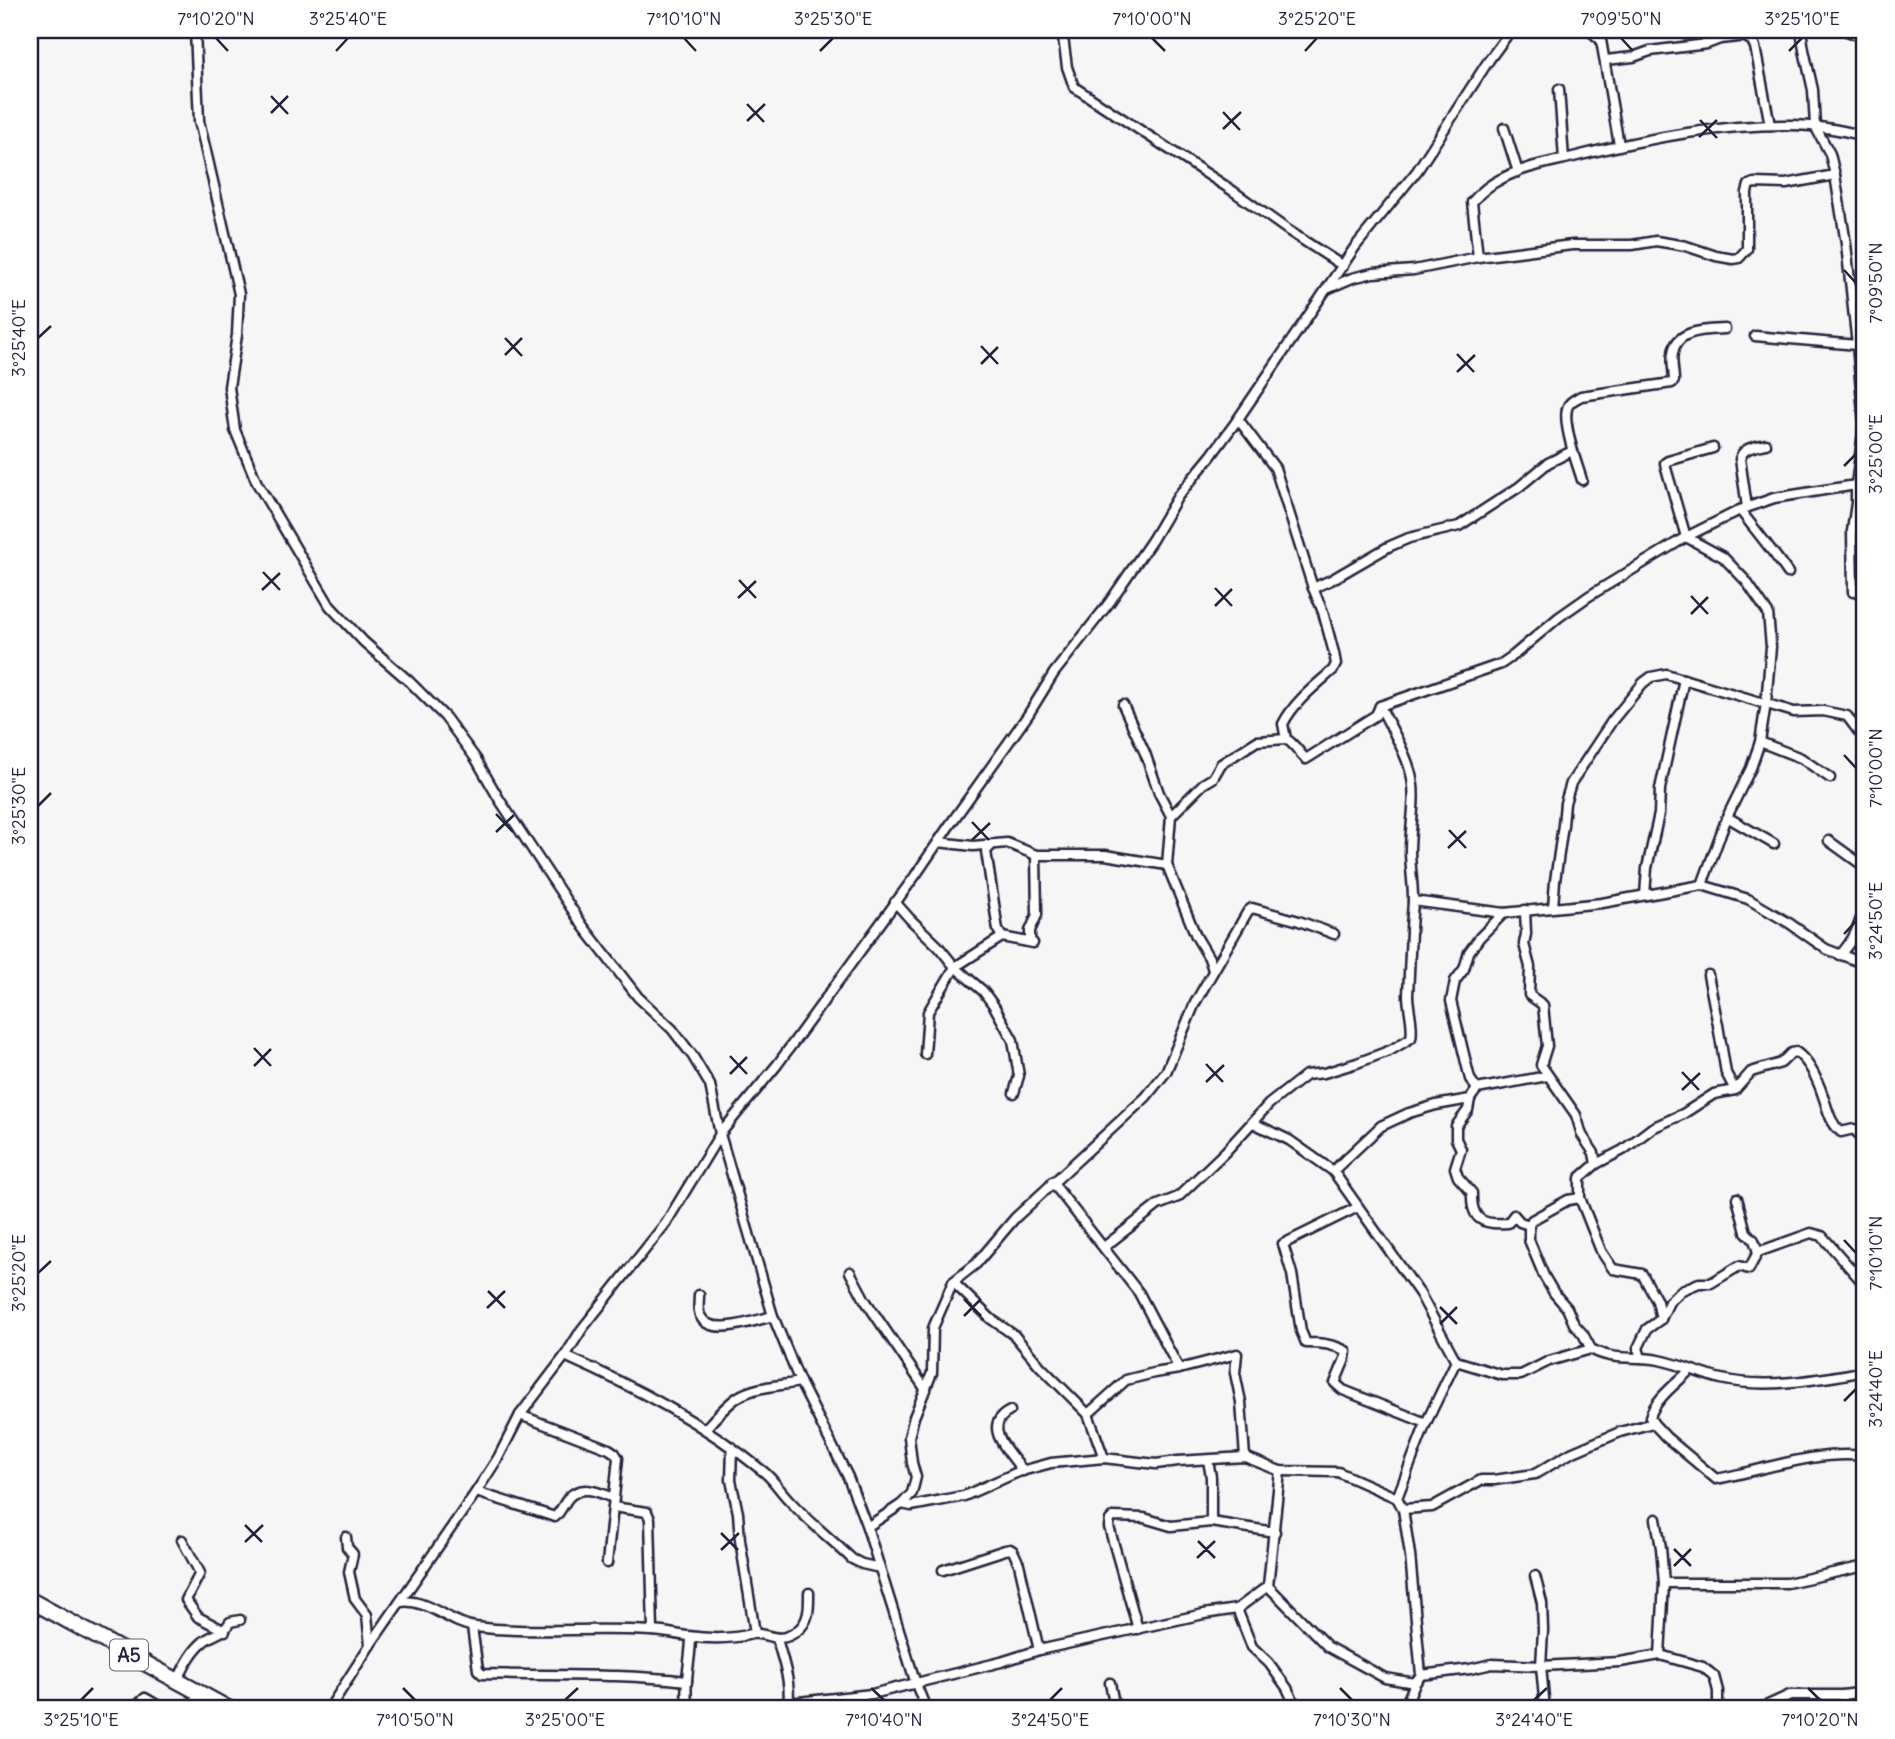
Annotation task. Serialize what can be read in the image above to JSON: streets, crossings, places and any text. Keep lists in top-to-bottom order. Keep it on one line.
{"streets":{"highway":["A5"]},"coordinates":["7°10'20\"N","3°25'40\"E","7°10'10\"N","3°25'30\"E","7°10'00\"N","3°25'20\"E","7°09'50\"N","3°25'10\"E","3°25'00\"E","3°24'50\"E","3°24'40\"E","7°10'50\"N","7°10'40\"N","7°10'30\"N"]}
